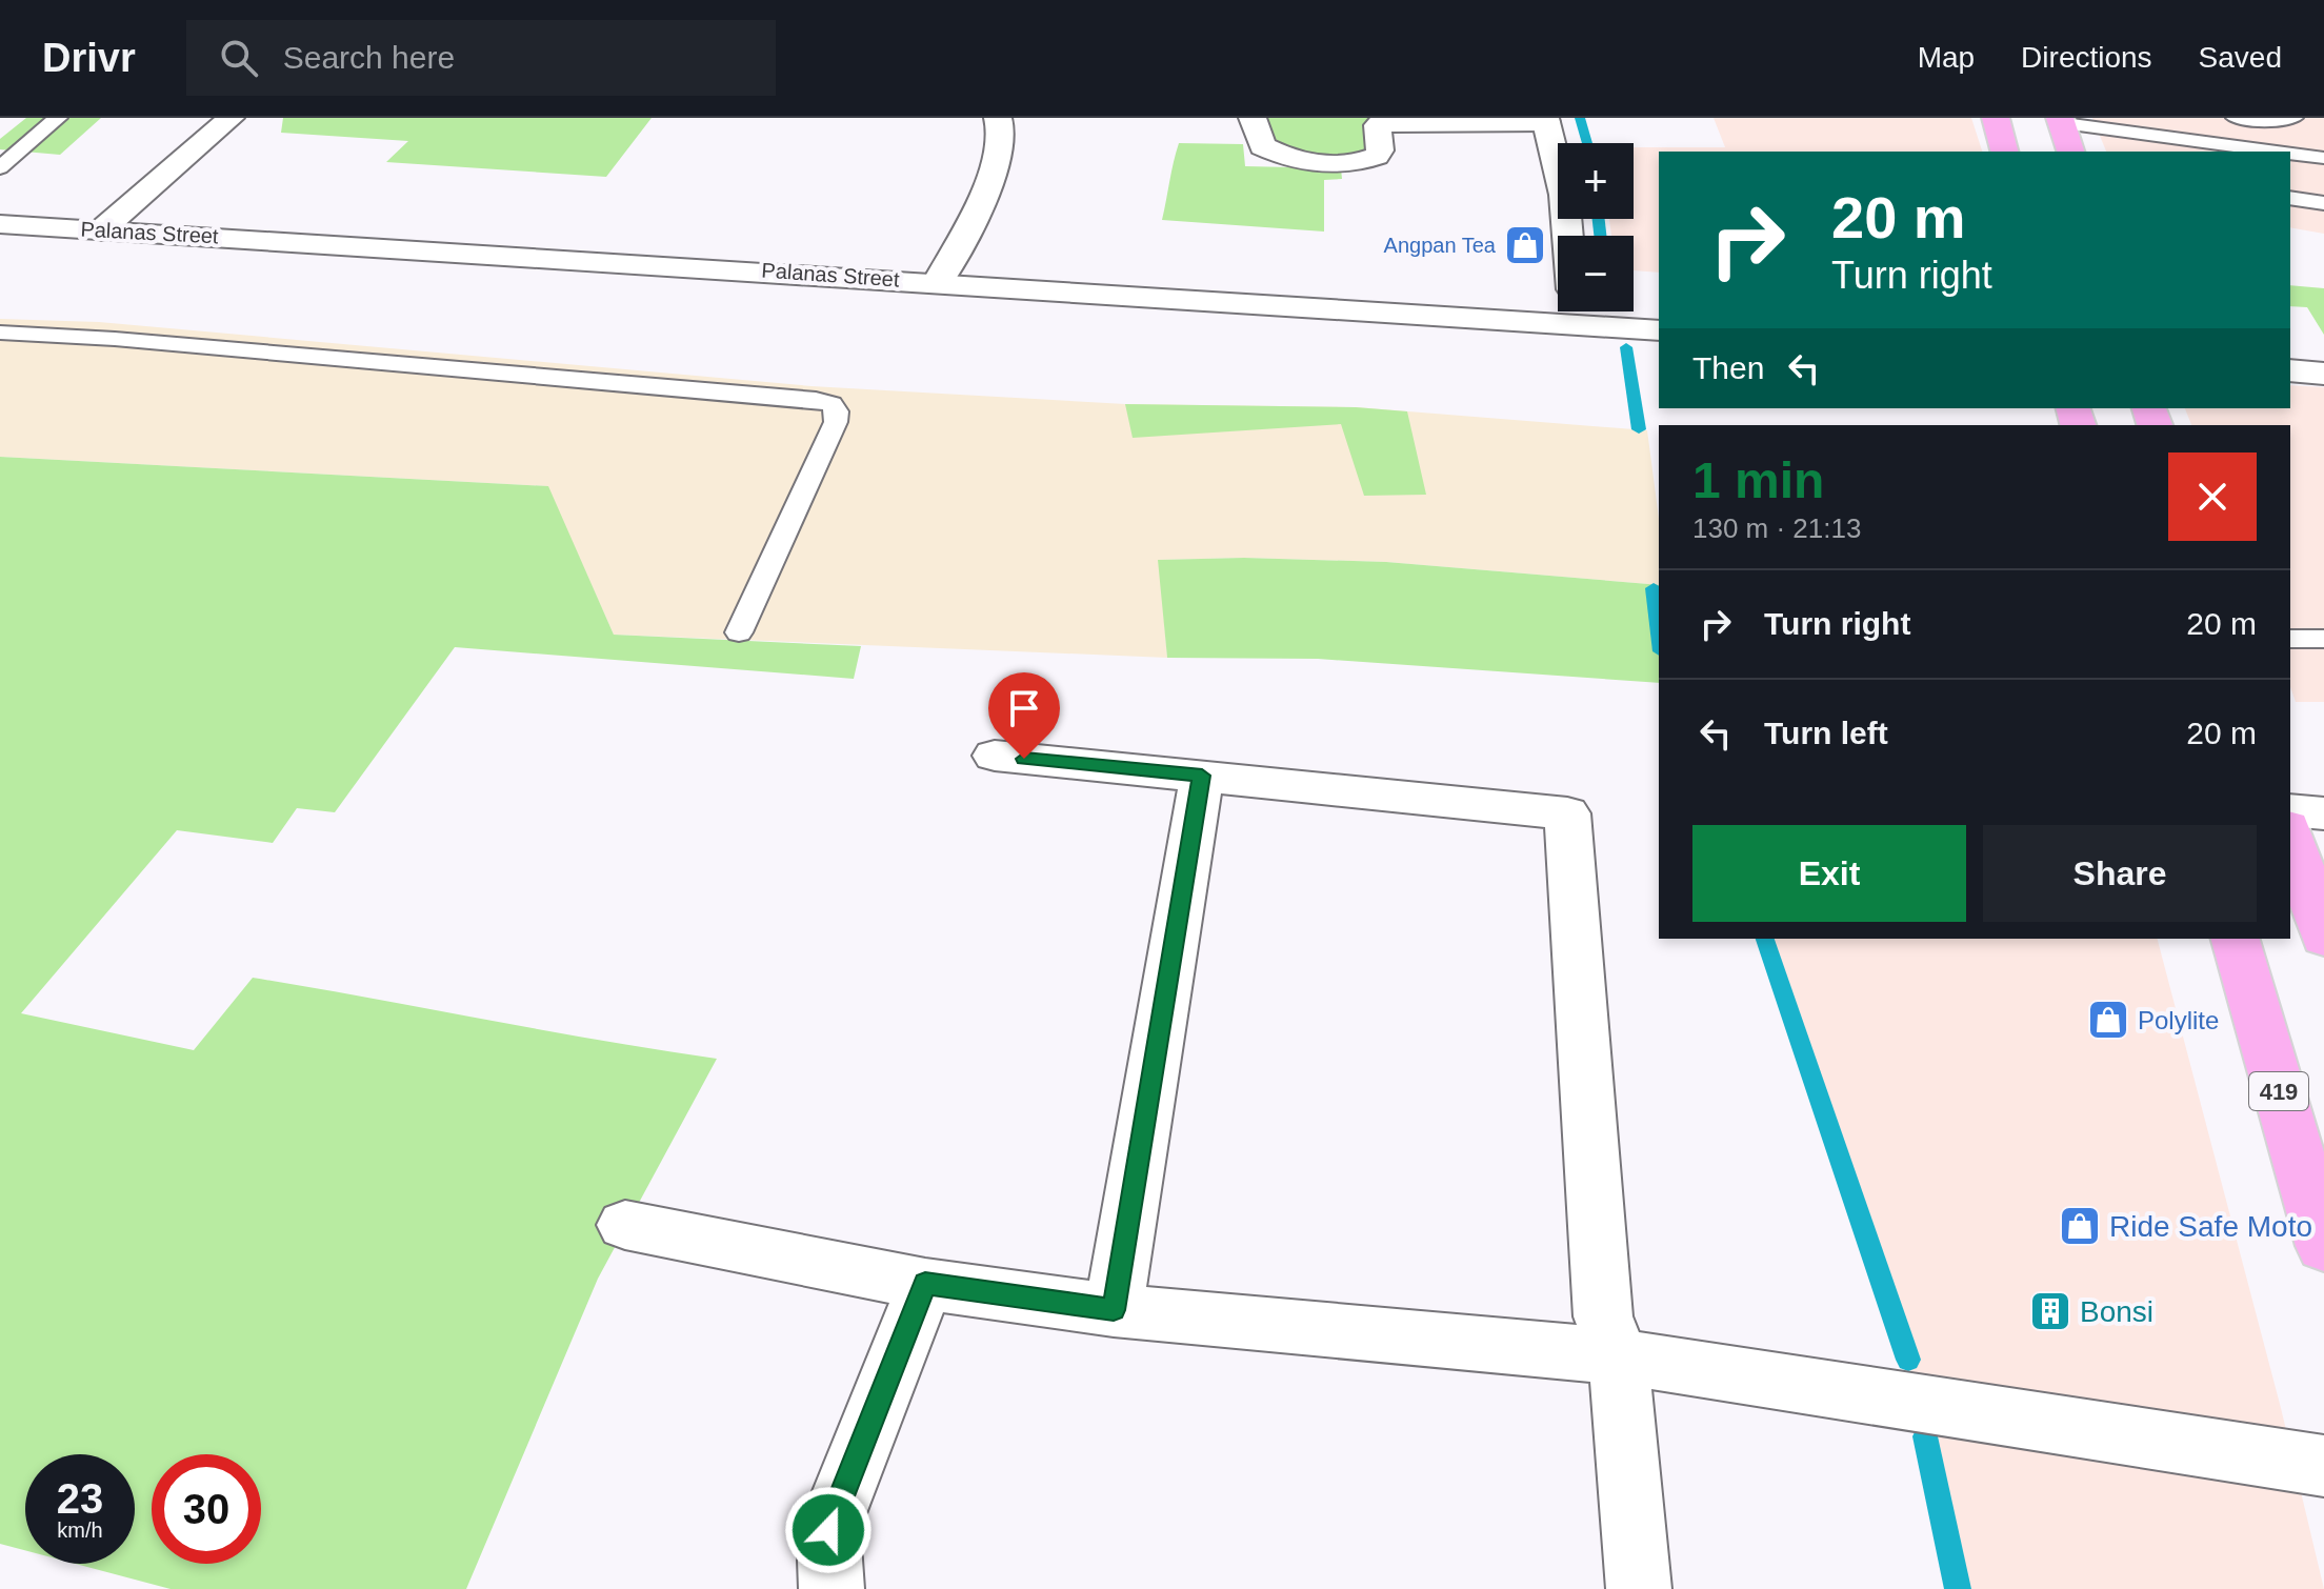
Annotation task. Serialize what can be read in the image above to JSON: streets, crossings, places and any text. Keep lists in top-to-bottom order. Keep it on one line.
{"streets":{"highway":["419"],"street":["Palanas Street"]},"places":{"shop":["Angpan Tea","Polylite","Ride Safe Moto"],"building":["Bonsi"]},"page":{"header":"Drivr","search":"Search here","nav":["Map","Directions","Saved"],"map_buttons":["+","−"],"turn":["20 m","Turn right"],"then":"Then","heading":["1 min","130 m · 21:13"],"list":[{"name":"Turn right","value":"20 m"},{"name":"Turn left","value":"20 m"}],"buttons":["Exit","Share"],"speed":"23 km/h","limit":"30"}}
